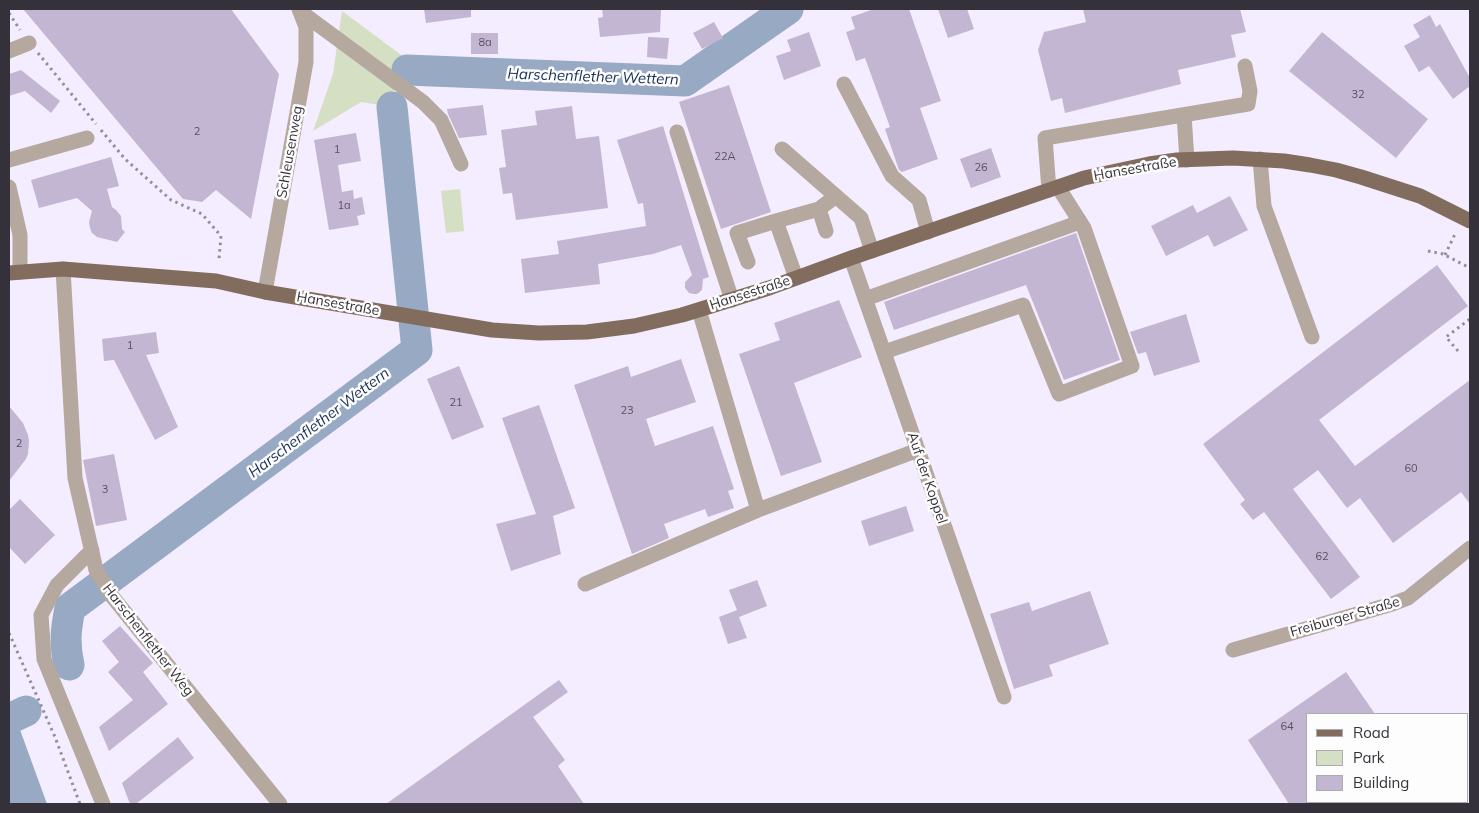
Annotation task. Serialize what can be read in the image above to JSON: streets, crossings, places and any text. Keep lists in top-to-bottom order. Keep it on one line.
{"streets":{"main road":["Hansestraße"],"street":["Schleusenweg","Auf der Koppel","Freiburger Straße","Harschenflether Weg"]},"crossings":[["Schleusenweg","Hansestraße"],["Hansestraße","Auf der Koppel"],["Hansestraße","Harschenflether Weg"]],"water":["Harschenflether Wettern"],"house_numbers":["8a","32","2","1","22A","26","1a","1","21","23","2","60","3","62","64"],"legend":["Road","Park","Building"]}
